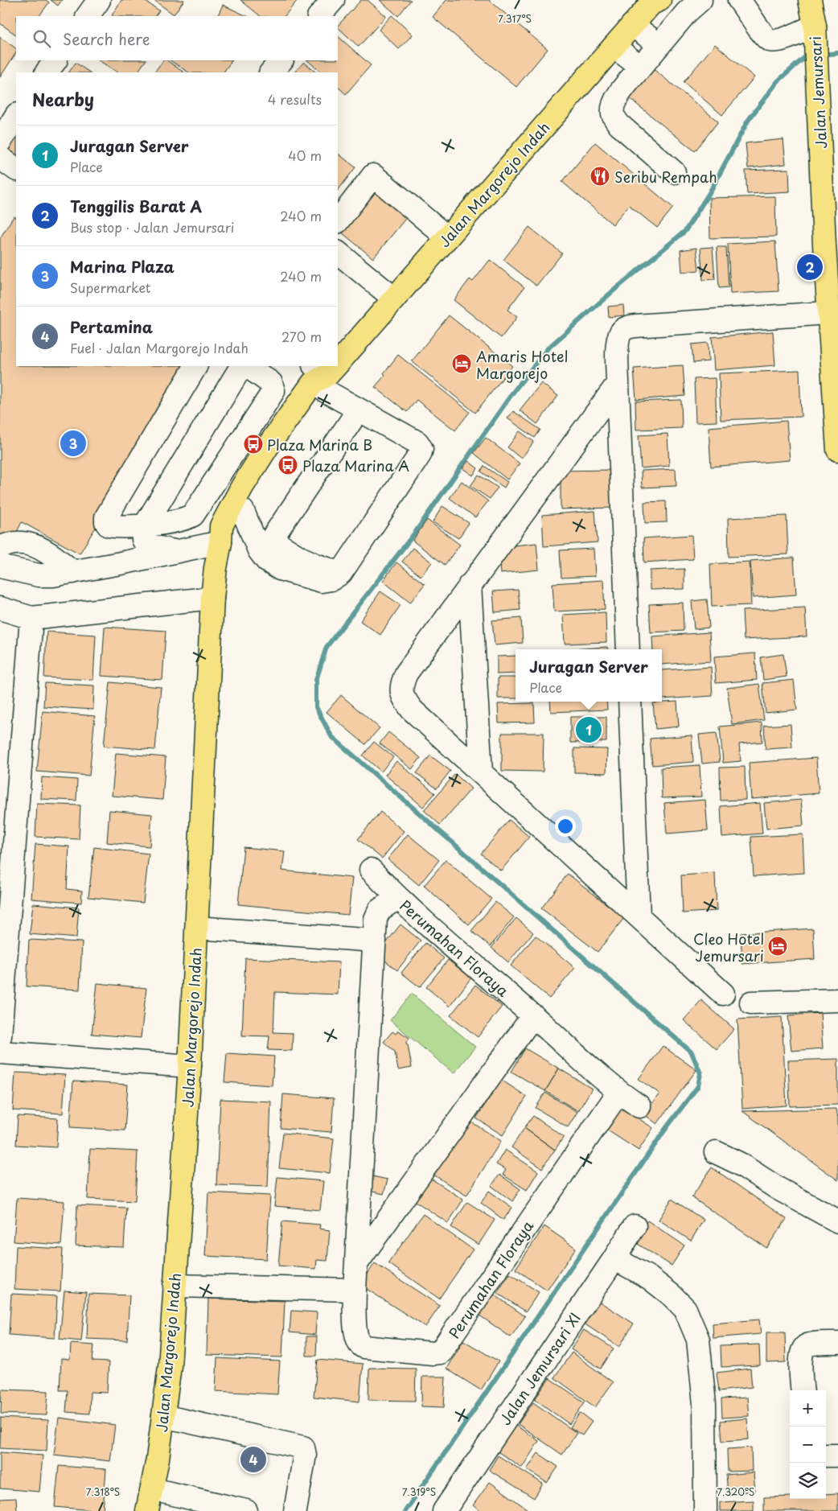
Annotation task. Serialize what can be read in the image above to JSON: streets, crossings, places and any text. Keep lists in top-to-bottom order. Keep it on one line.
{"streets":{"main road":["Jalan Jemursari","Jalan Margorejo Indah"],"street":["Perumahan Floraya","Jalan Jemursari XI"]},"places":{"restaurant":["Seribu Rempah"],"hotel":["Amaris Hotel Margorejo","Cleo Hotel Jemursari"],"bus stop":["Plaza Marina B","Plaza Marina A"]},"page":{"search":"Search here","heading":["Nearby","4 results"],"list":[{"mark":"1","name":"Juragan Server","note":"Place","value":"40 m"},{"mark":"2","name":"Tenggilis Barat A","note":"Bus stop · Jalan Jemursari","value":"240 m"},{"mark":"3","name":"Marina Plaza","note":"Supermarket","value":"240 m"},{"mark":"4","name":"Pertamina","note":"Fuel · Jalan Margorejo Indah","value":"270 m"}],"pins":["2","3","1","4"],"popup":["Juragan Server","Place"],"map_buttons":["+","−"]},"coordinates":["7.317°S","7.318°S","7.319°S","7.320°S"]}
